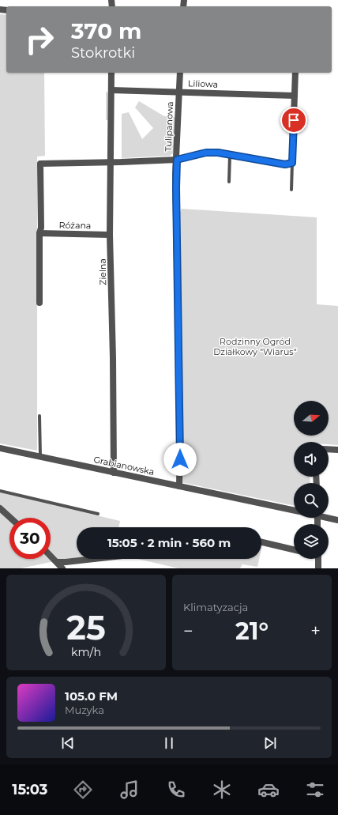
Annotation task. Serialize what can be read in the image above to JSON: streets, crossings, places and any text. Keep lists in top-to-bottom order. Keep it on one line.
{"streets":{"street":["Liliowa","Tulipanowa","Różana","Zielna","Grabianowska"]},"crossings":[["Liliowa","Tulipanowa"],["Liliowa","Zielna"],["Tulipanowa","Grabianowska"],["Różana","Zielna"],["Zielna","Grabianowska"]],"parks":["Rodzinny Ogród Działkowy \"Wiarus\""],"north":"right","page":{"turn":["370 m","Stokrotki"],"limit":"30","trip":"15:05 · 2 min · 560 m","tile":"Klimatyzacja","heat":["−","21°","+"],"song":["105.0 FM","Muzyka"],"tabs":"15:03","gauge":["25","km/h"]}}
